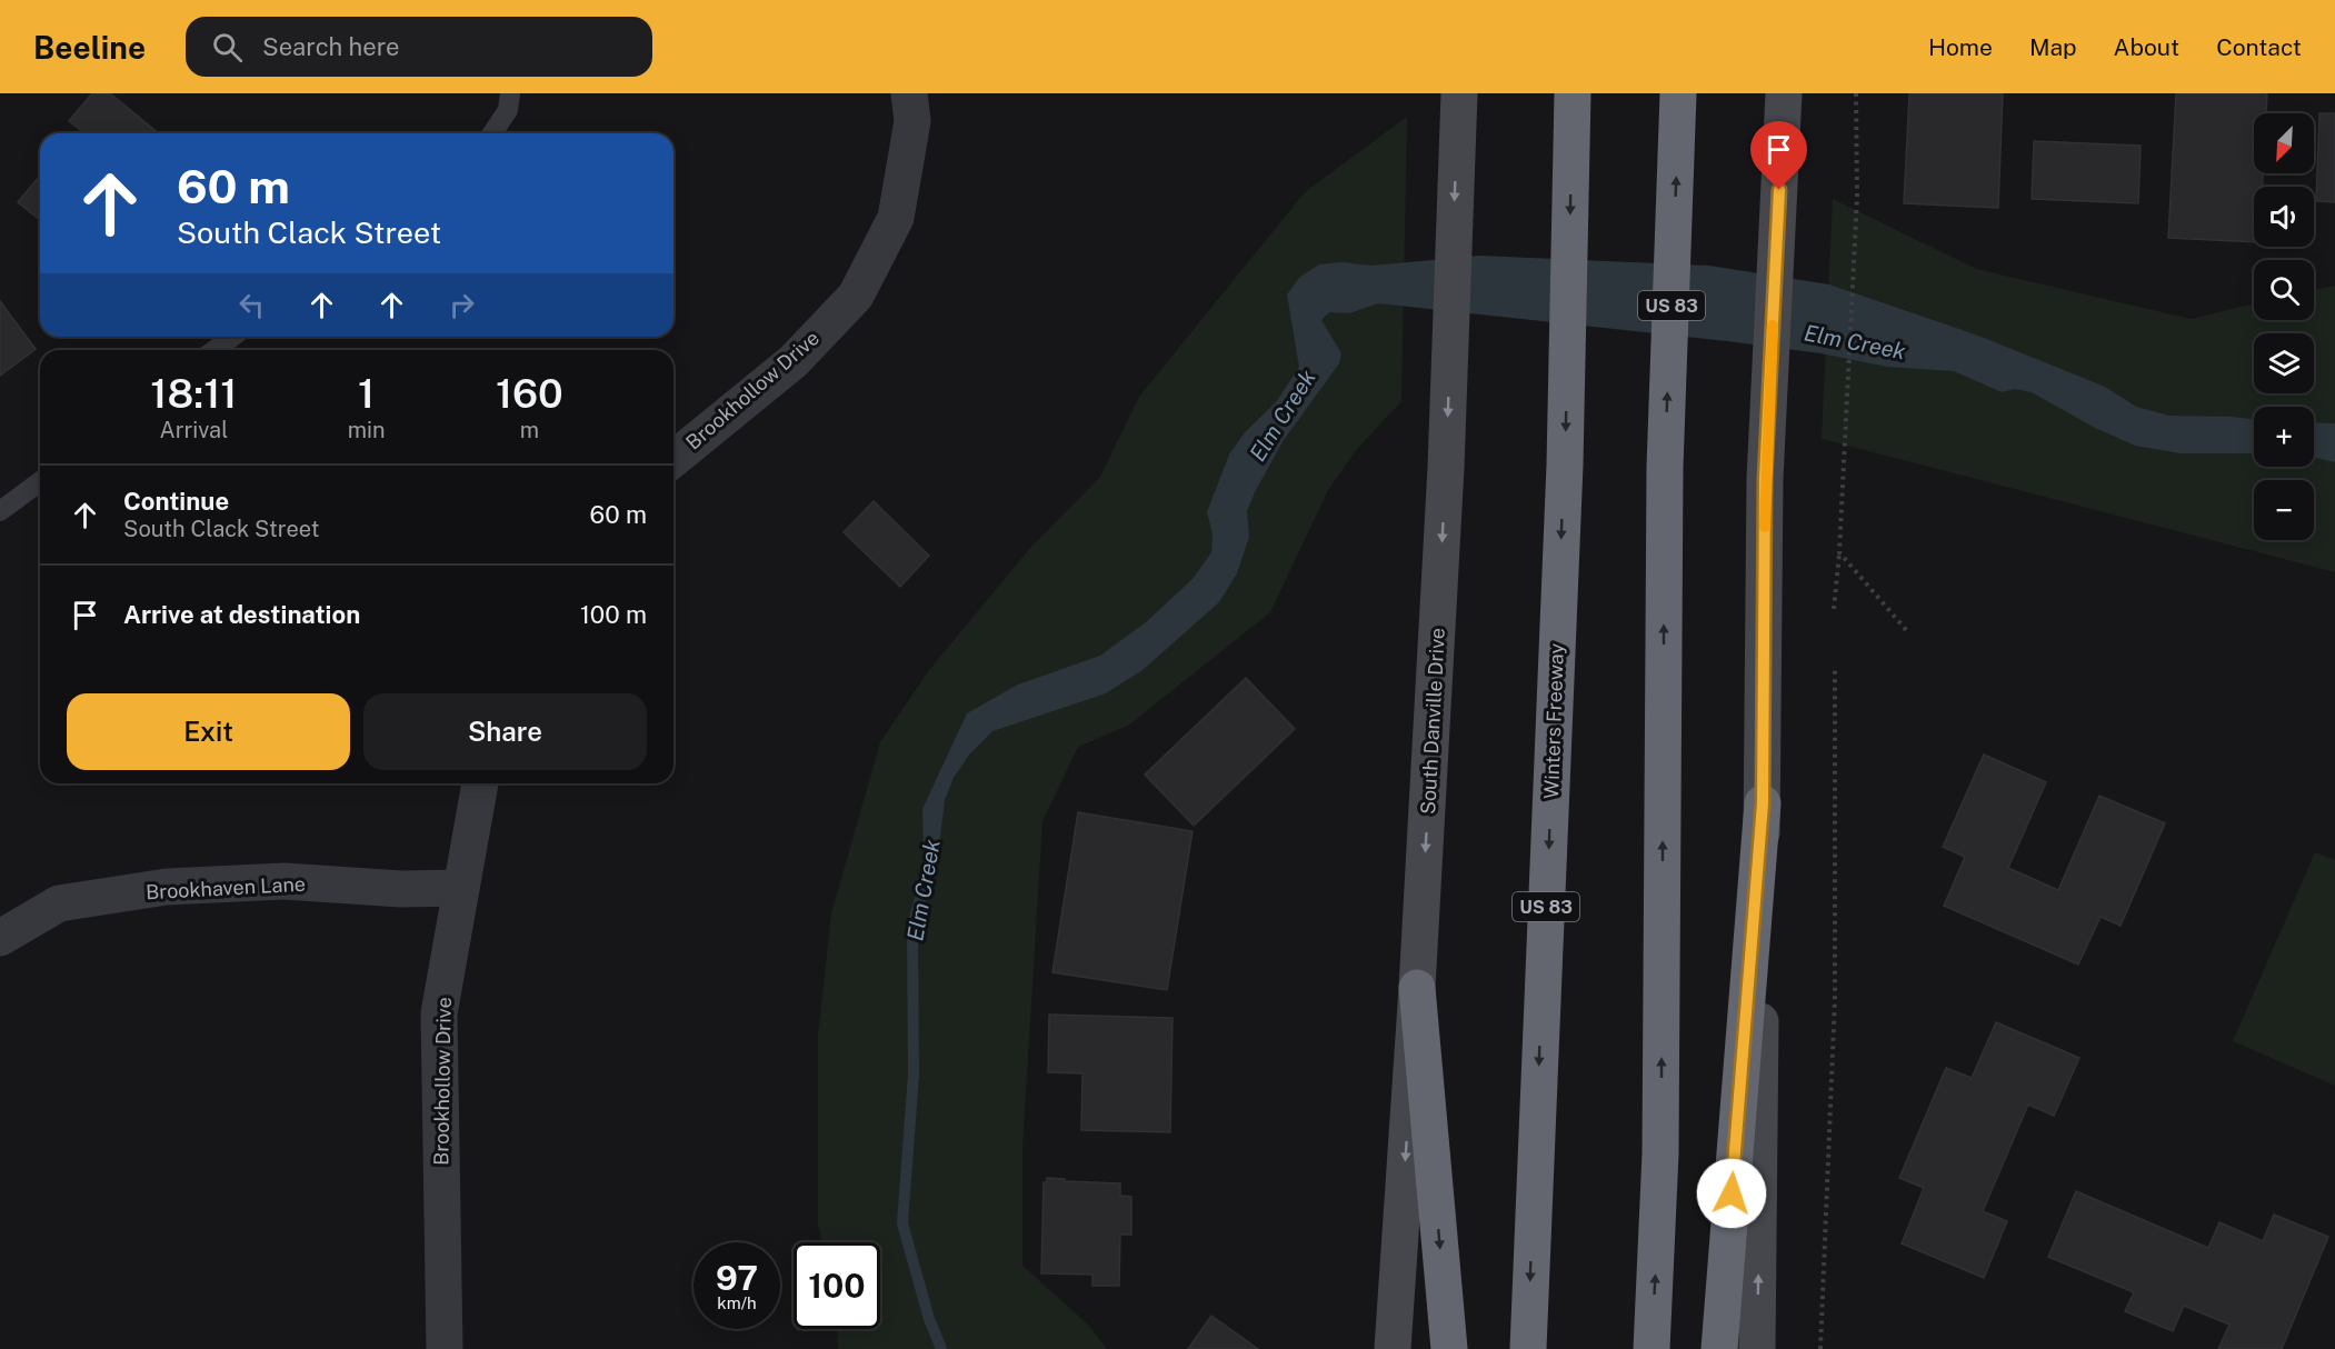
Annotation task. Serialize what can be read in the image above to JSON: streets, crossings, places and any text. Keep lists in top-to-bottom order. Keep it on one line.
{"streets":{"highway":["US 83","Winters Freeway"],"main road":["South Danville Drive"],"street":["Brookhollow Drive","Brookhaven Lane"]},"crossings":[["Brookhollow Drive","Brookhaven Lane"]],"water":["Elm Creek"],"north":"bottom left","page":{"header":"Beeline","search":"Search here","nav":["Home","Map","About","Contact"],"map_buttons":["+","−"],"turn":["60 m","South Clack Street"],"eta":["18:11","Arrival","1","min","160","m"],"list":[{"name":"Continue","note":"South Clack Street","value":"60 m"},{"name":"Arrive at destination","value":"100 m"}],"buttons":["Exit","Share"],"speed":"97 km/h","limit":"100"}}
